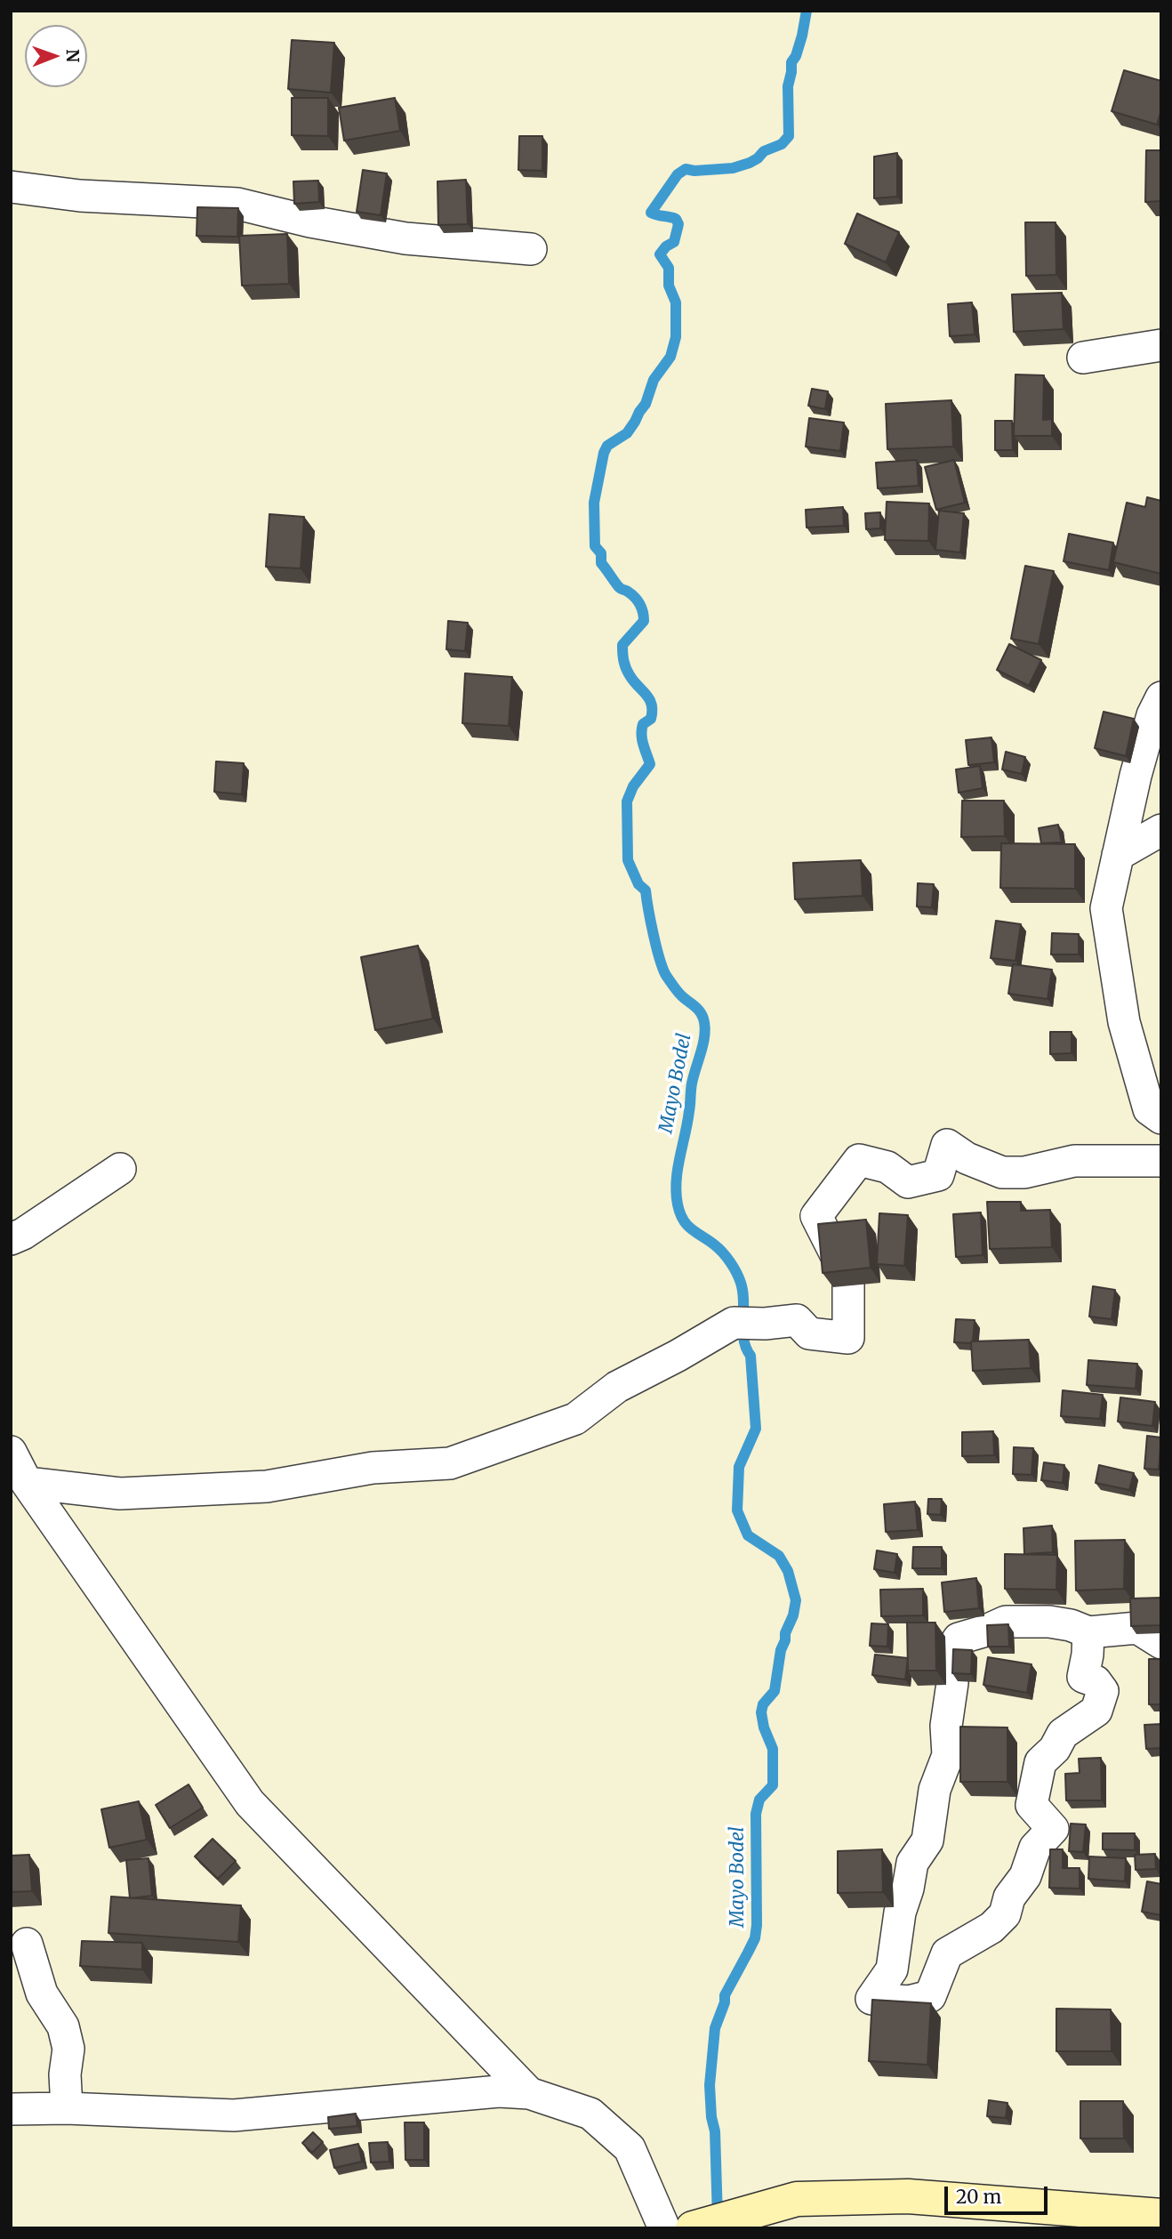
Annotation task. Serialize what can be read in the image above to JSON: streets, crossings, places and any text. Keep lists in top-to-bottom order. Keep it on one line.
{"water":["Mayo Bodel"],"scale_bar":"20 m","north":"right"}
